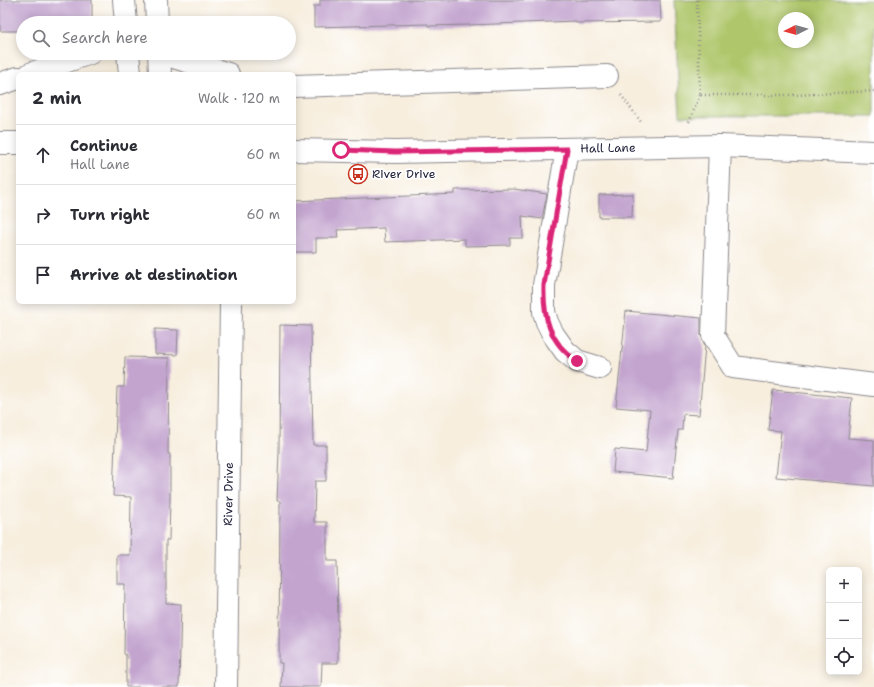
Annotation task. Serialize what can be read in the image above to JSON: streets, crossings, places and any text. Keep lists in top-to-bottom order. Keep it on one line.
{"streets":{"street":["Hall Lane","River Drive"]},"places":{"bus stop":["River Drive"]},"north":"left","page":{"search":"Search here","heading":["2 min","Walk · 120 m"],"list":[["Continue","Hall Lane","60 m"],["Turn right","60 m"],"Arrive at destination"],"map_buttons":["+","−"]}}
